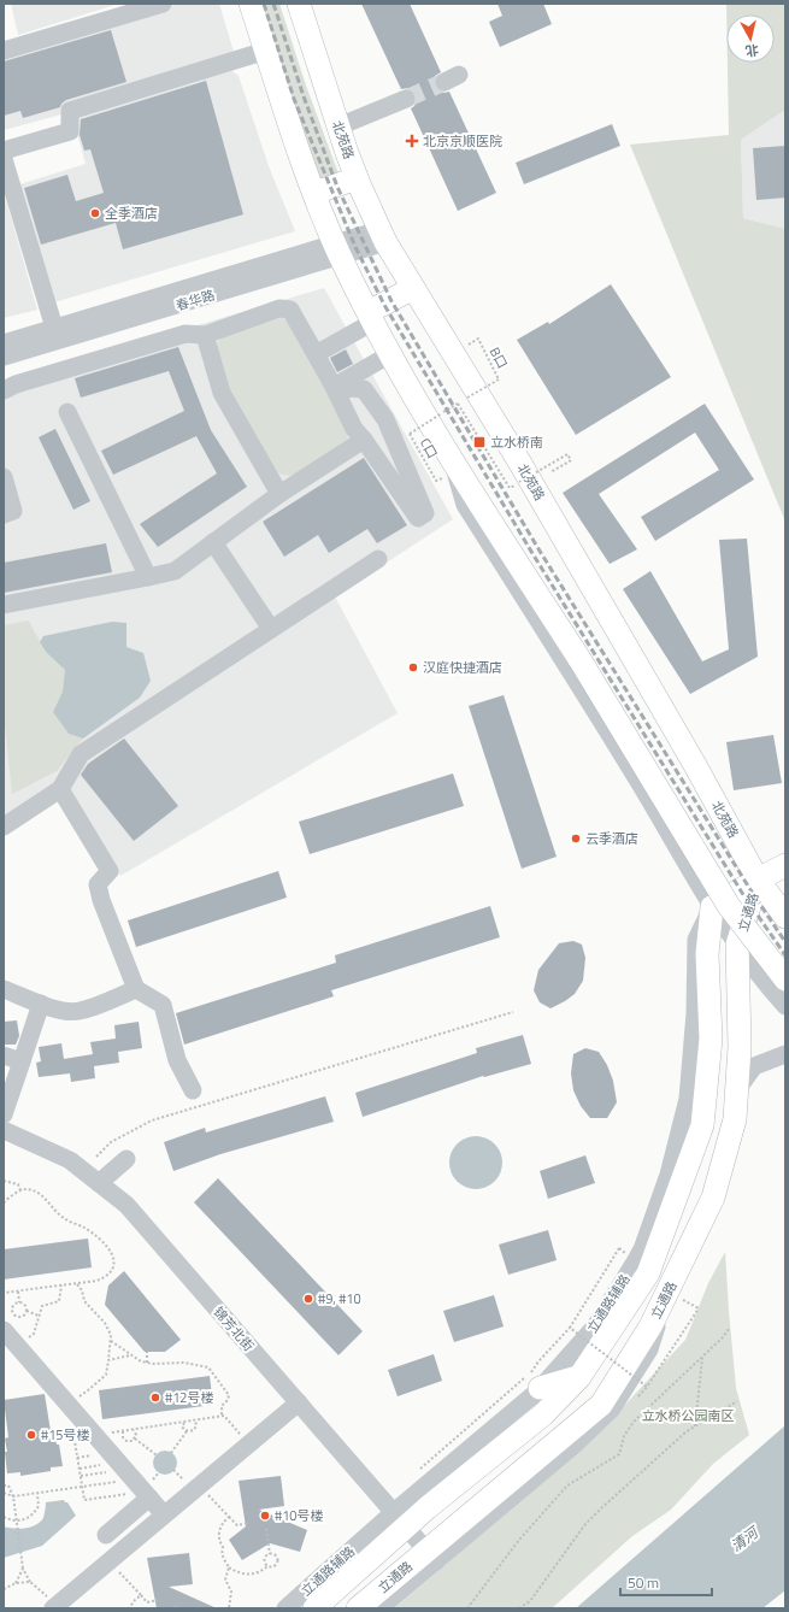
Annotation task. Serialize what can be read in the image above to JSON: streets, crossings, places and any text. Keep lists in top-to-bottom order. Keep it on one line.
{"streets":{"main road":["北苑路","立通路"],"street":["春华路","立通路辅路","锦芳北街"],"path":["B口","C口"]},"crossings":[["北苑路","春华路"],["北苑路","立通路"],["B口","C口"],["立通路","立通路辅路"],["立通路","锦芳北街"],["立通路辅路","锦芳北街"]],"water":["清河"],"parks":["立水桥公园南区"],"places":{"health":["北京京顺医院"],"other":["全季酒店","汉庭快捷酒店","云季酒店","#9, #10","#12号楼","#15号楼","#10号楼"],"transit":["立水桥南"]},"scale_bar":"50 m","north":"bottom"}
